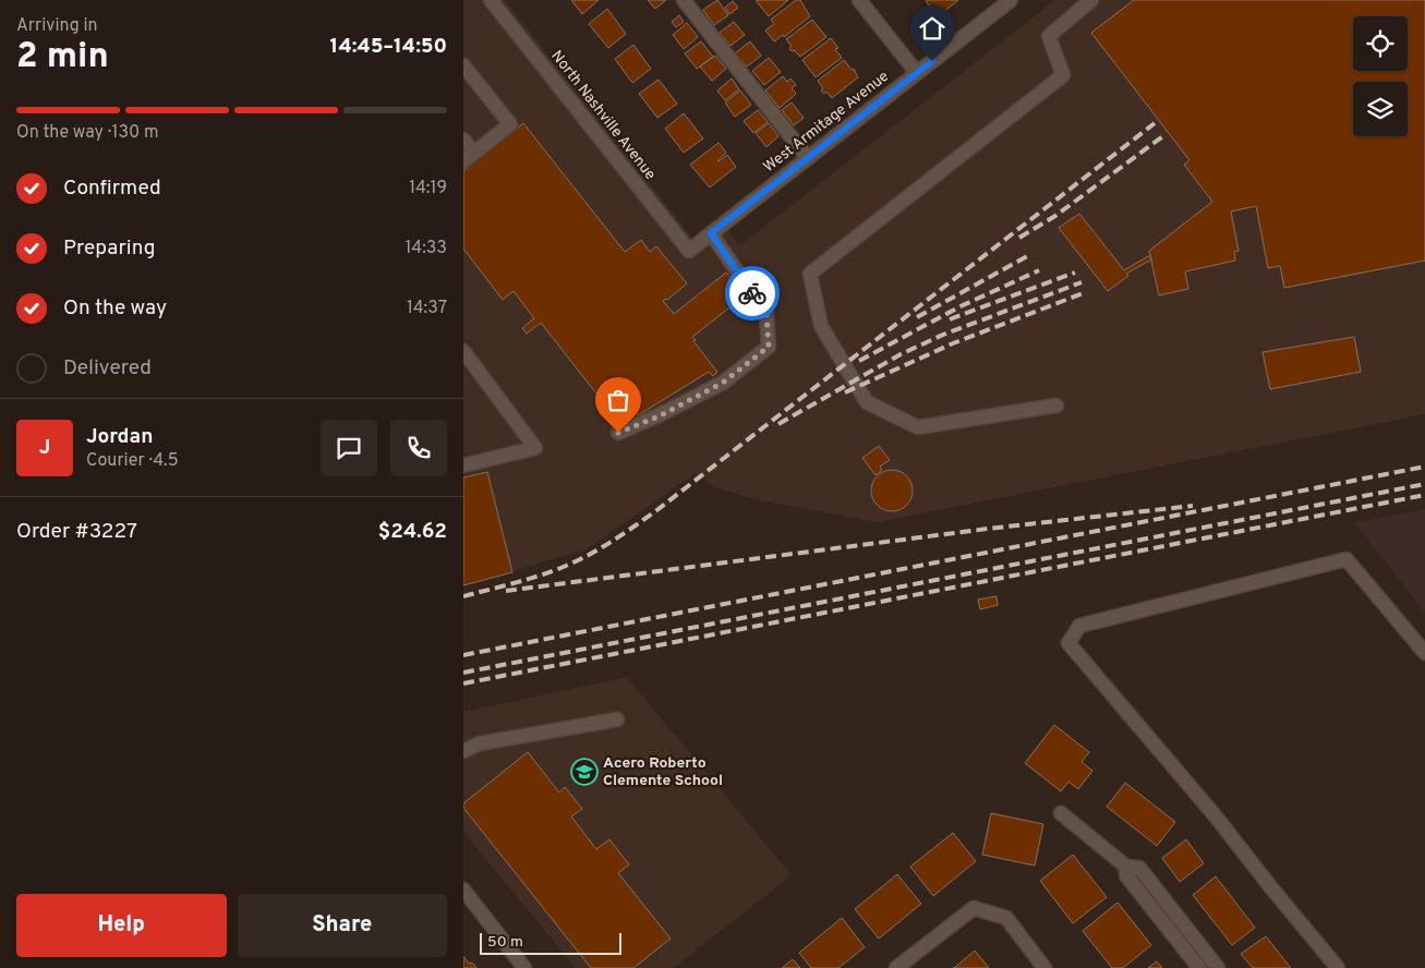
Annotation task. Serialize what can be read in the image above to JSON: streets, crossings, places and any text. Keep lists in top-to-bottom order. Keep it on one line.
{"streets":{"street":["North Nashville Avenue","West Armitage Avenue"]},"crossings":[["North Nashville Avenue","West Armitage Avenue"]],"places":{"school or university":["Acero Roberto Clemente School"]},"scale_bar":"50 m","page":{"heading":["2 min","Arriving in","14:45–14:50"],"panel":["Jordan","Courier · 4.5","Order #3227","$24.62"],"bar":"On the way · 130 m","list":[["Confirmed","14:19"],["Preparing","14:33"],["On the way","14:37"],"Delivered"],"round":"J","buttons":["Help","Share"],"scale":"50 m"}}
